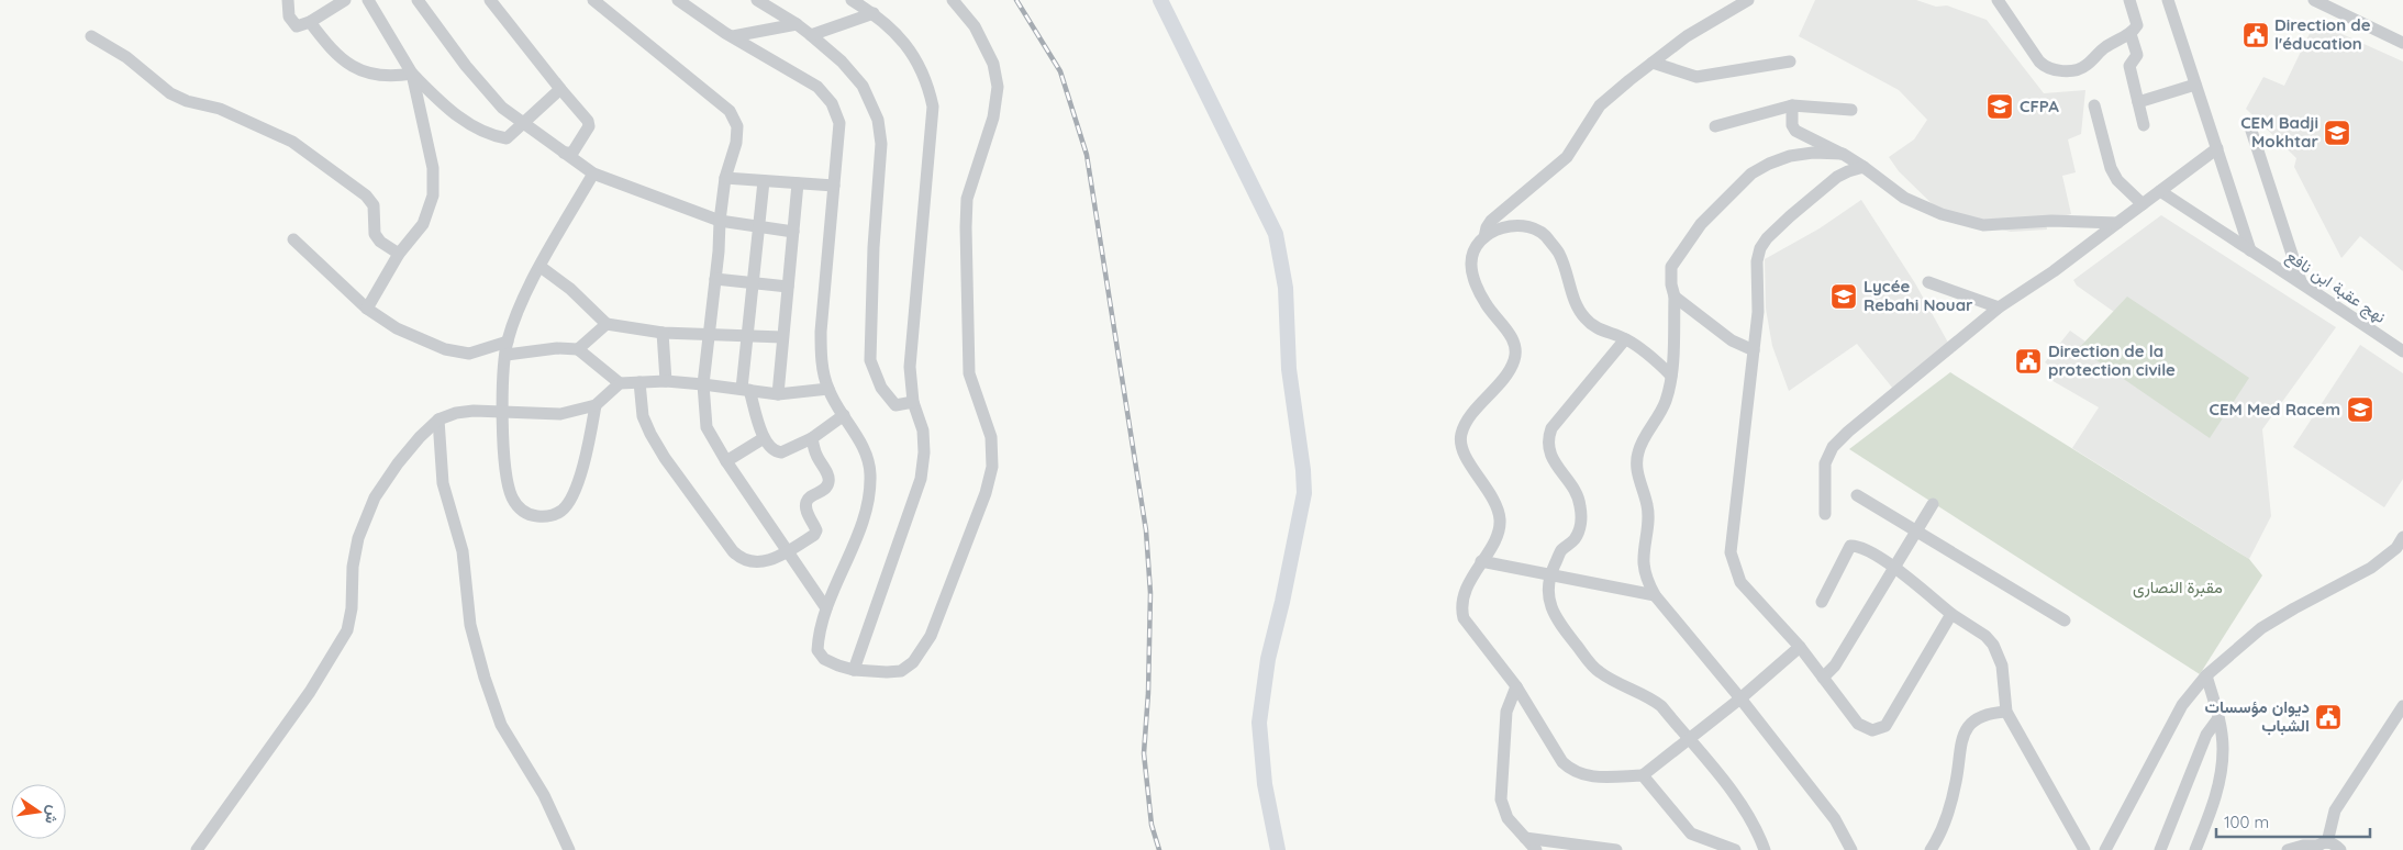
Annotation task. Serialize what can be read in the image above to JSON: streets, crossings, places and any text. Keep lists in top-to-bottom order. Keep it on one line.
{"streets":{"street":["نهج عقبة ابن نافع"]},"parks":["مقبرة النصارى"],"places":{"public building":["Direction de l'éducation","Direction de la protection civile","ديوان مؤسسات الشباب"],"school or university":["CFPA","CEM Badji Mokhtar","Lycée Rebahi Nouar","CEM Med Racem"]},"scale_bar":"100 m","north":"right"}
